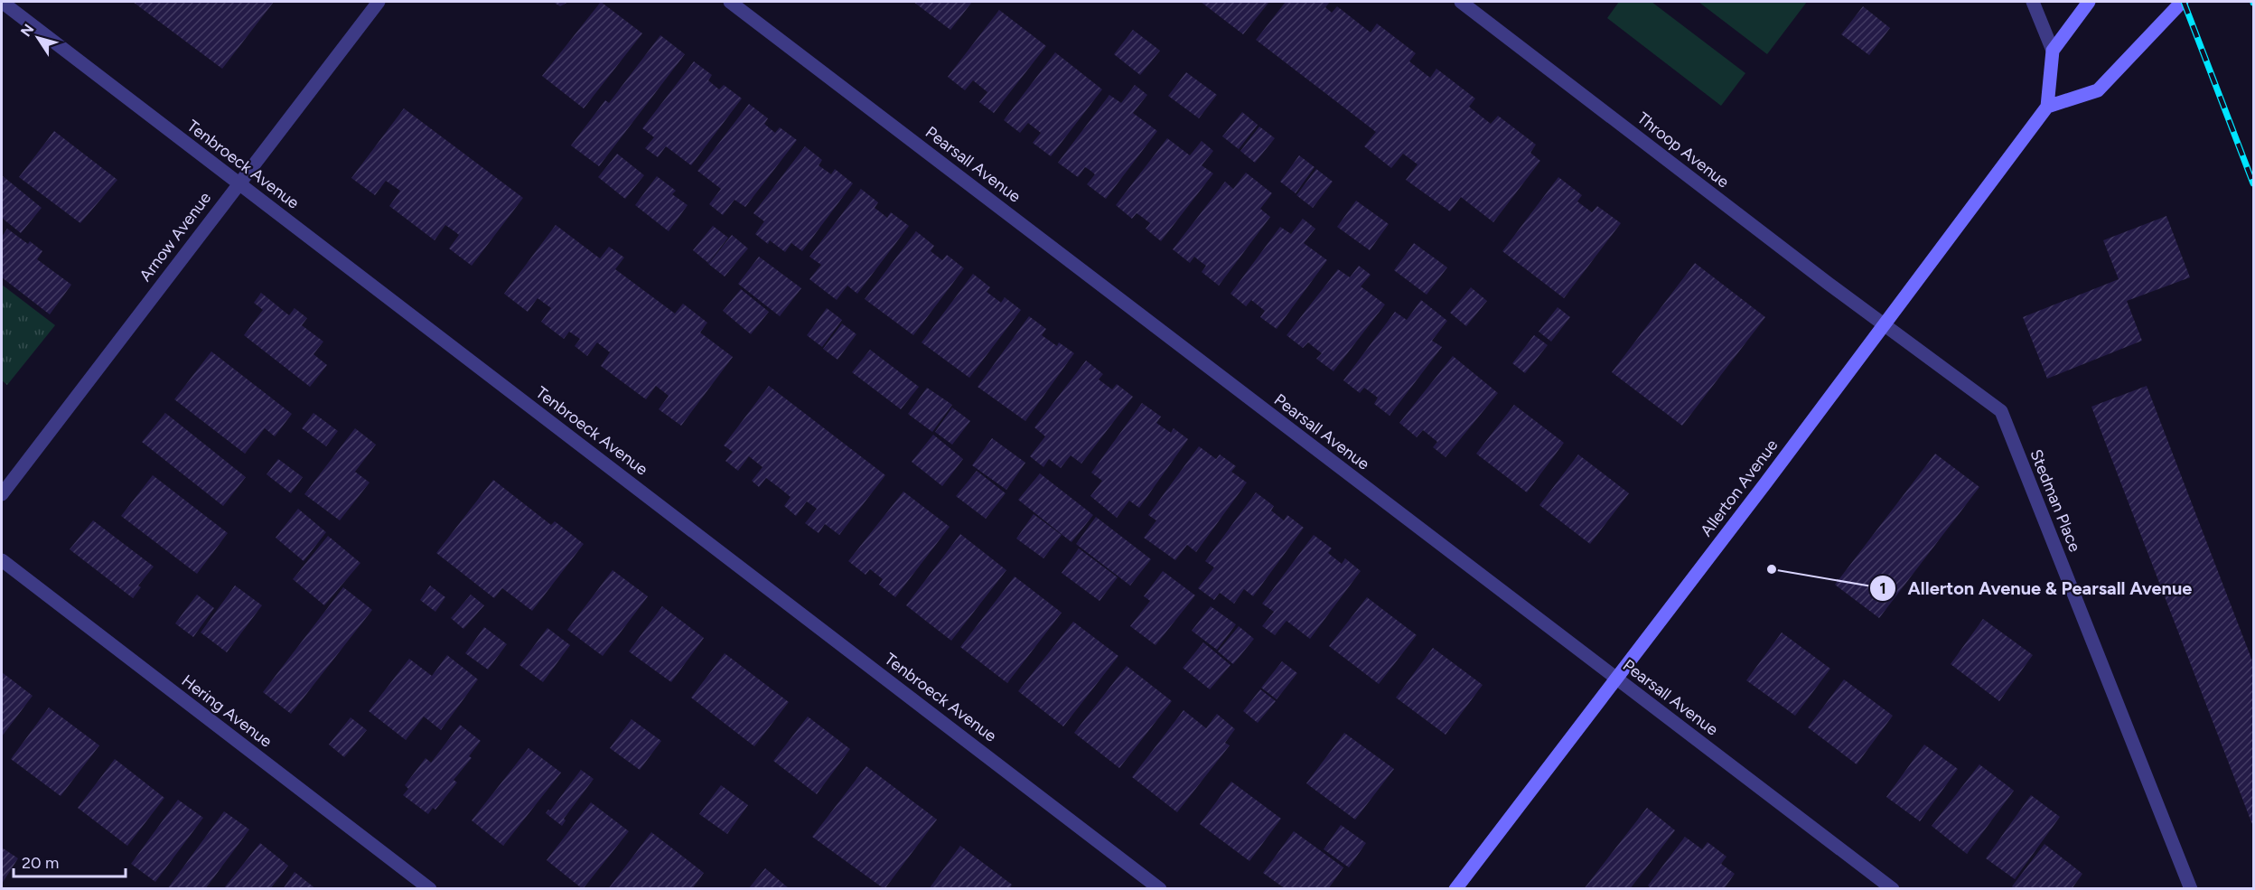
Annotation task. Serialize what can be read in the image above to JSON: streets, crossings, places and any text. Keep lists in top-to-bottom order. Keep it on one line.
{"streets":{"main road":["Allerton Avenue"],"street":["Throop Avenue","Tenbroeck Avenue","Pearsall Avenue","Arnow Avenue","Stedman Place","Hering Avenue"]},"crossings":[["Throop Avenue","Allerton Avenue"],["Throop Avenue","Stedman Place"],["Tenbroeck Avenue","Arnow Avenue"],["Pearsall Avenue","Allerton Avenue"],["Allerton Avenue","Stedman Place"]],"places":["Allerton Avenue & Pearsall Avenue"],"scale_bar":"20 m","north":"top left"}
